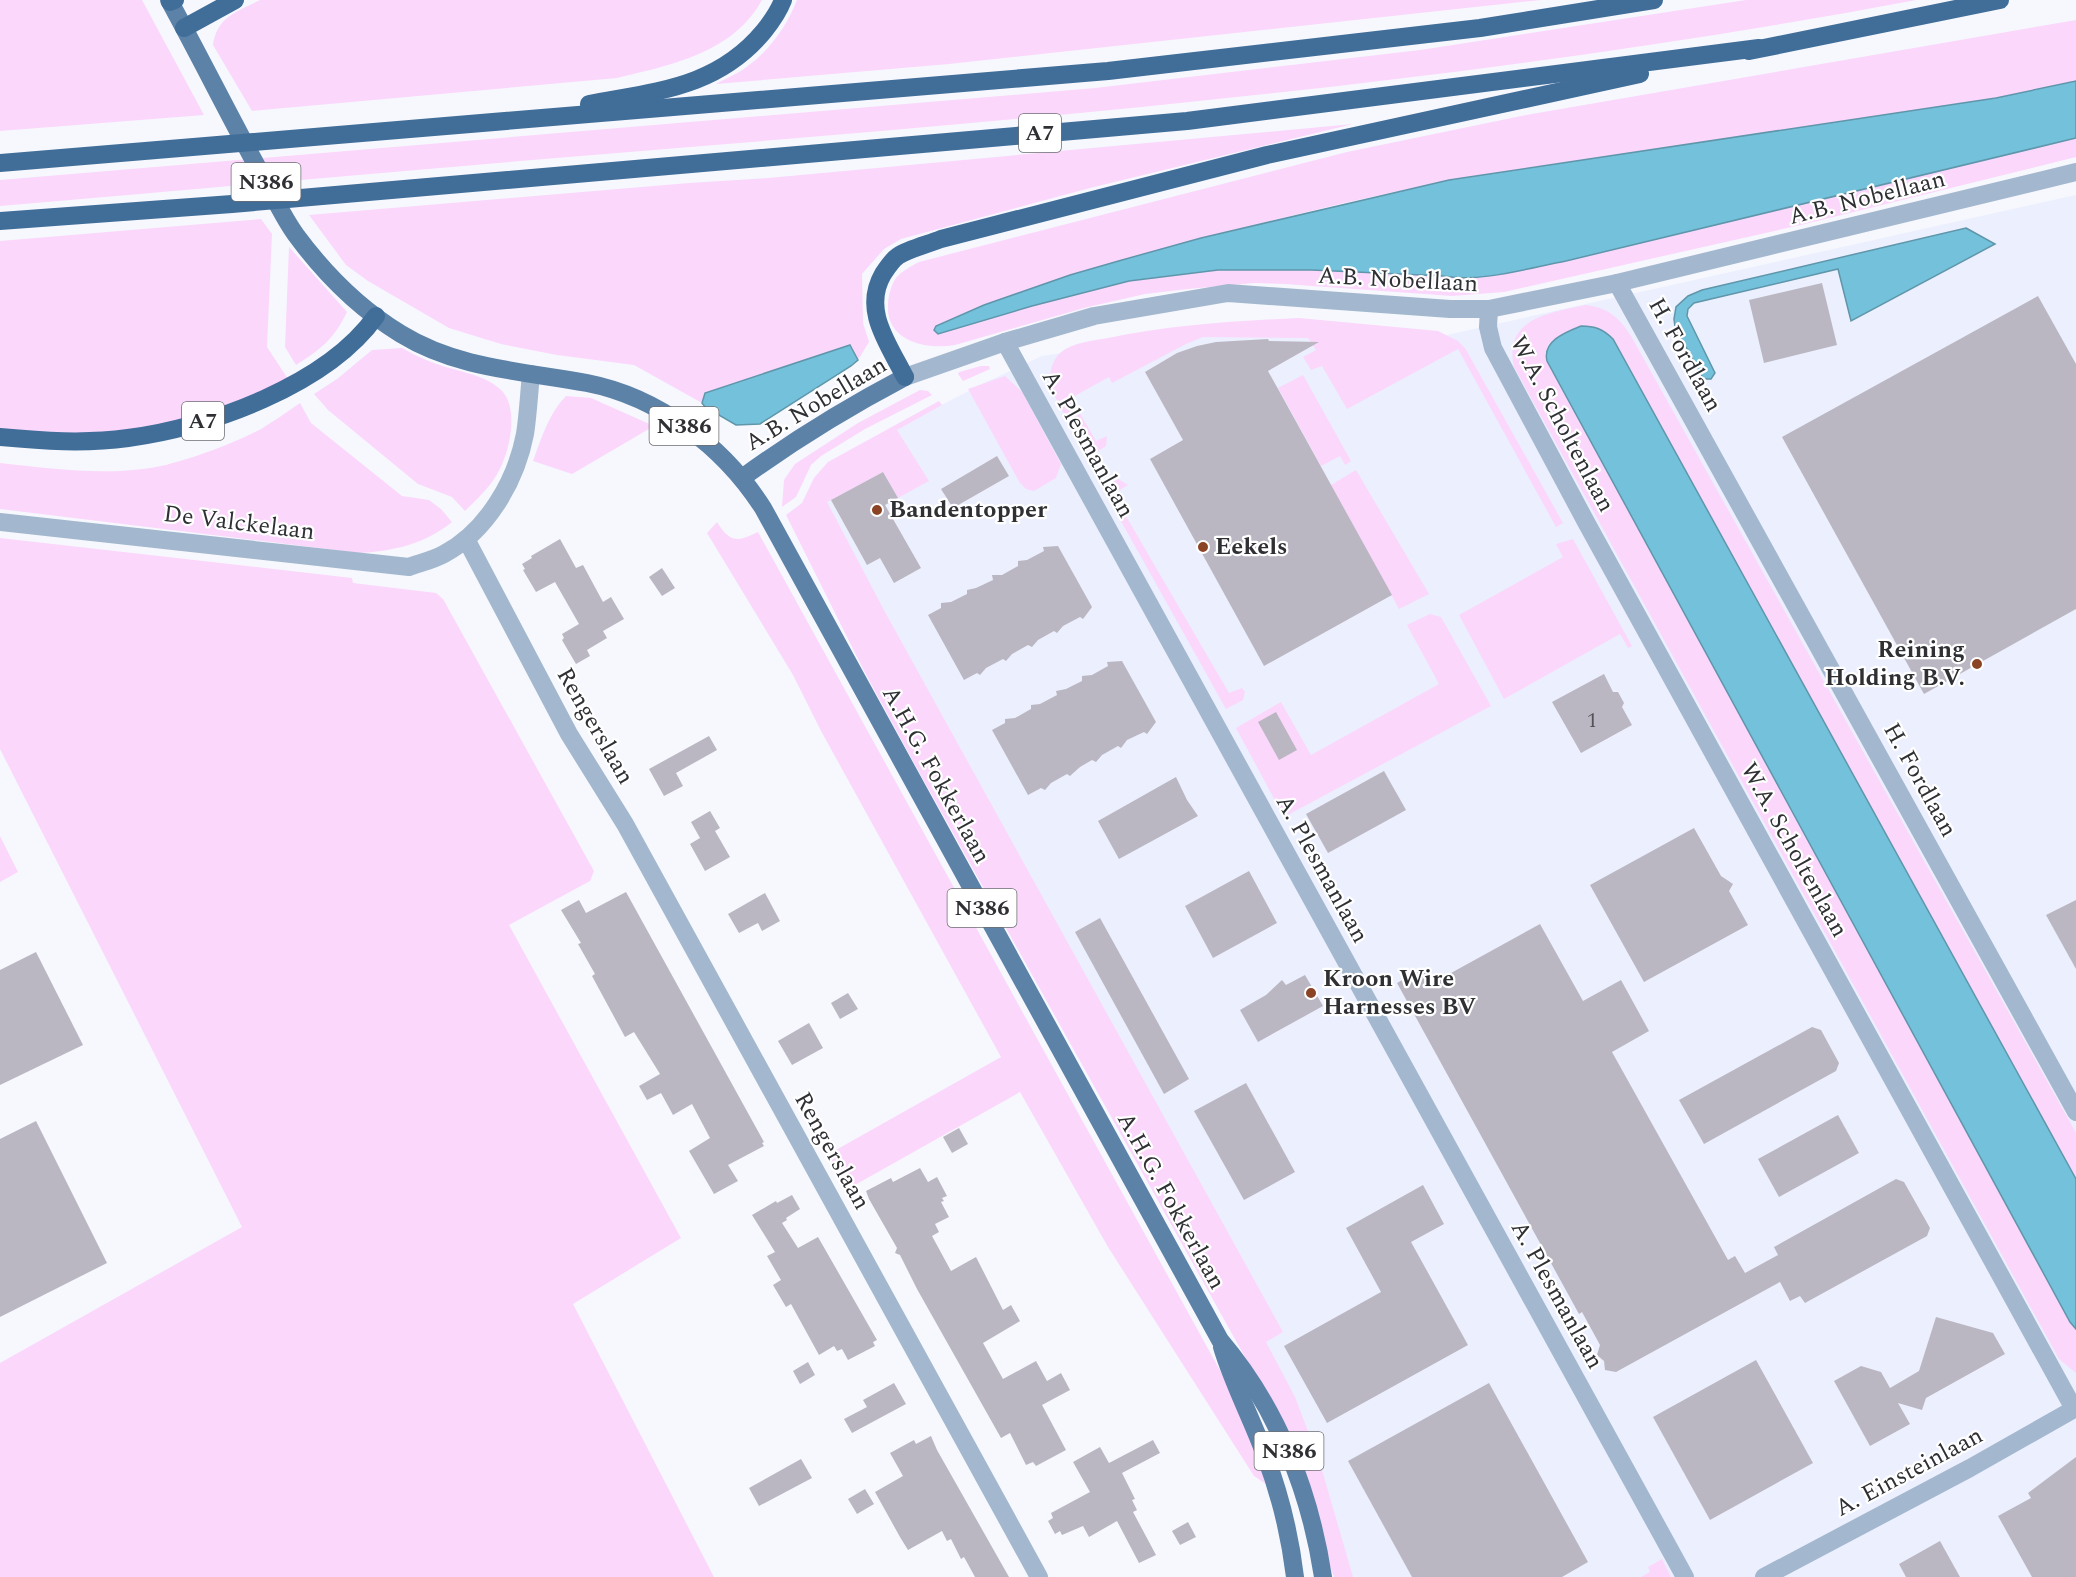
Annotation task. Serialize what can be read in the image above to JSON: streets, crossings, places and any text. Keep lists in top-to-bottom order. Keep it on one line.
{"streets":{"highway":["A7"],"main road":["N386","A.B. Nobellaan","A.H.G. Fokkerlaan"],"street":["H. Fordlaan","W.A. Scholtenlaan","A. Plesmanlaan","De Valckelaan","Rengerslaan","A. Einsteinlaan"]},"crossings":[["A7","N386"],["A7","A.B. Nobellaan"],["N386","A.H.G. Fokkerlaan"],["A.B. Nobellaan","H. Fordlaan"],["A.B. Nobellaan","W.A. Scholtenlaan"],["A.B. Nobellaan","A. Plesmanlaan"],["A.B. Nobellaan","A.H.G. Fokkerlaan"],["W.A. Scholtenlaan","A. Einsteinlaan"],["De Valckelaan","Rengerslaan"]],"places":["Bandentopper","Eekels","Reining Holding B.V.","Kroon Wire Harnesses BV"],"house_numbers":["1"]}
